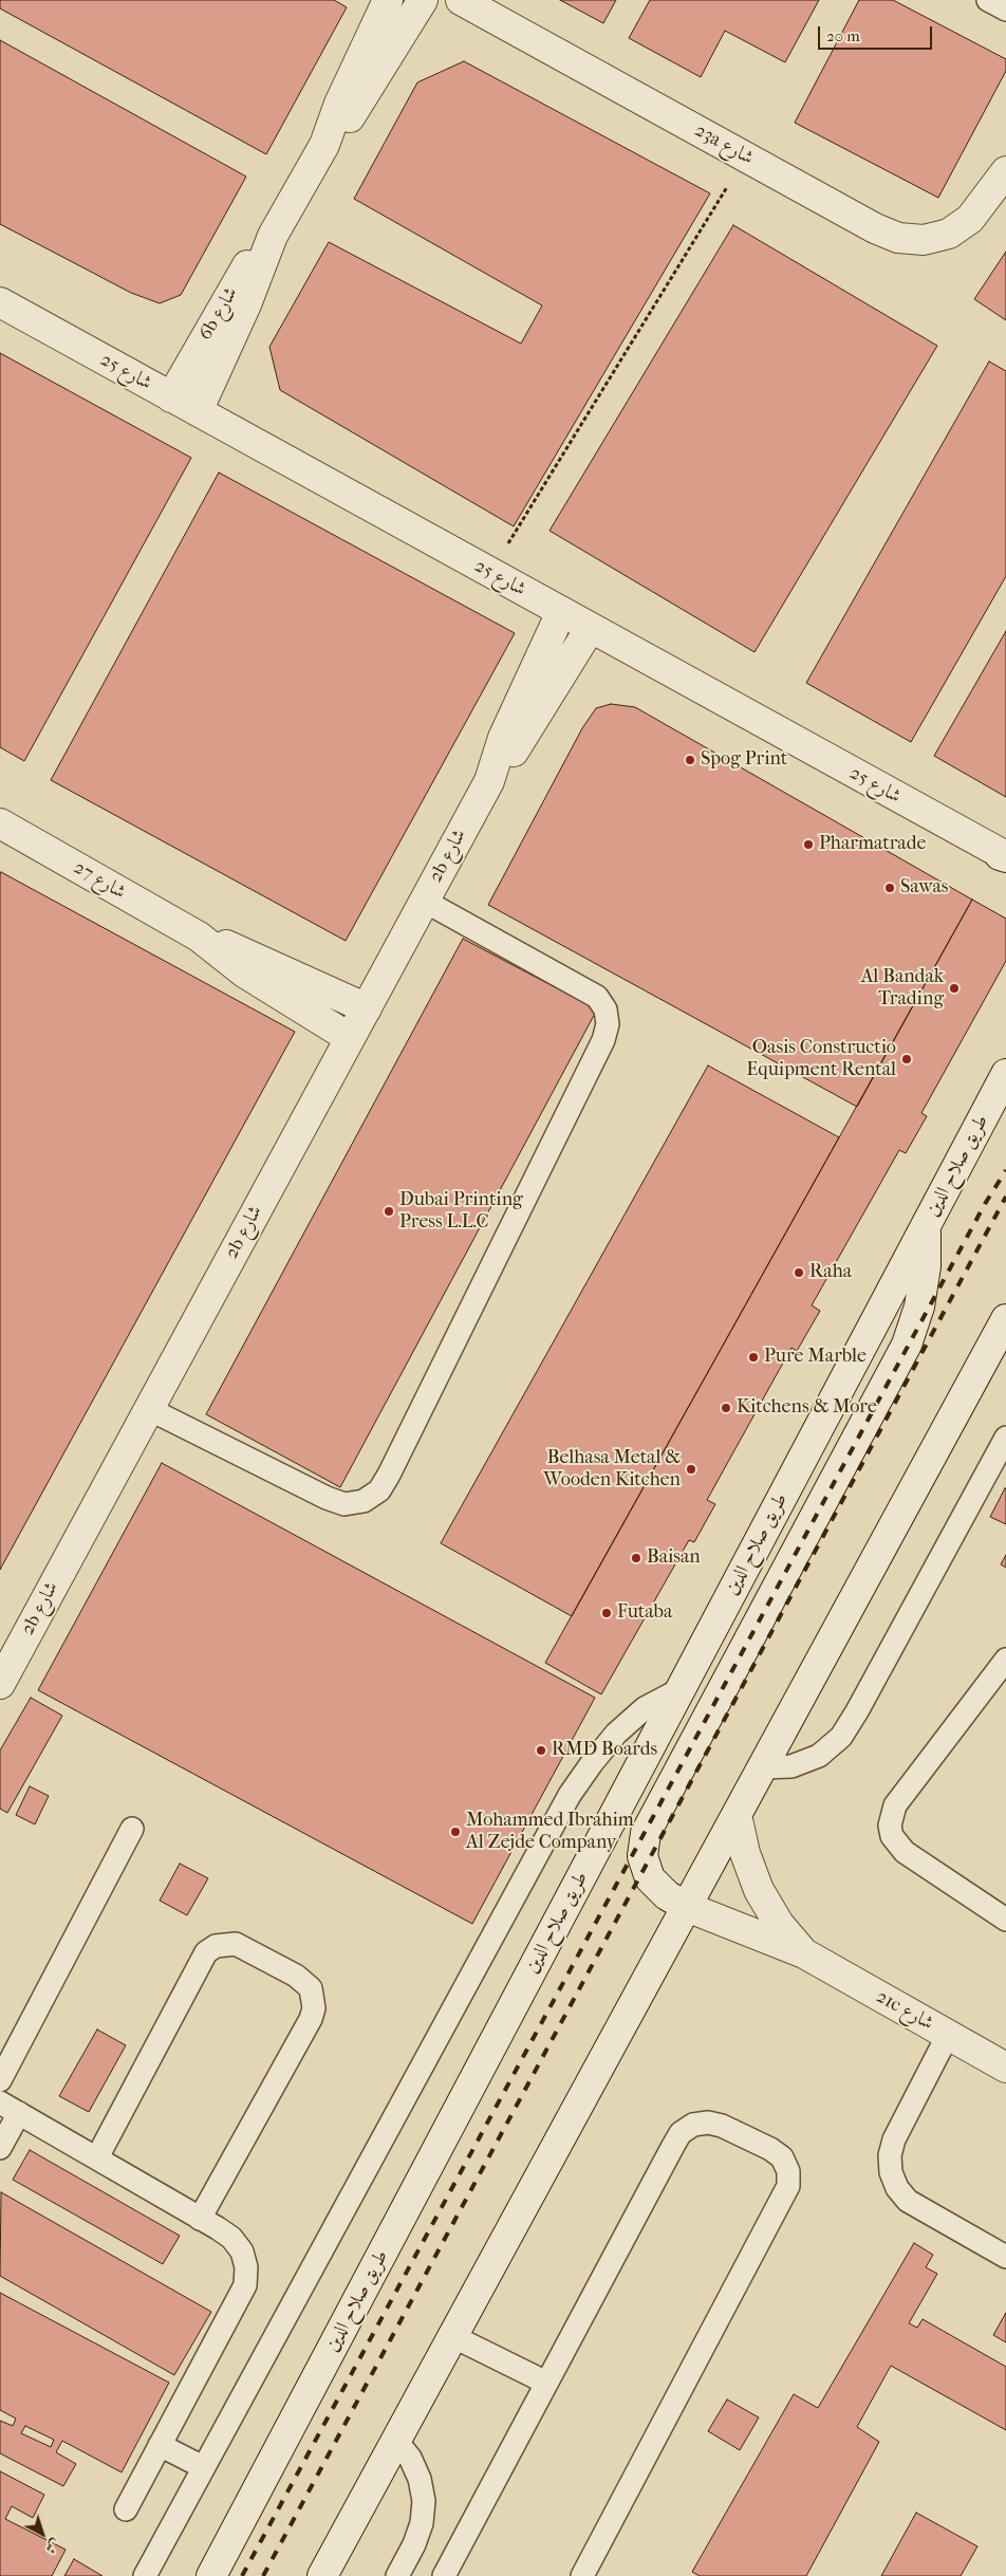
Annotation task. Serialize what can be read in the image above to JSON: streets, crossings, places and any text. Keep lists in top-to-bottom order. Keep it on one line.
{"streets":{"street":["23a شارع","6b شارع","شارع 25","2b شارع","شارع 27","طريق صلاح الدين","21c شارع"]},"crossings":[["6b شارع","شارع 25"],["شارع 25","2b شارع"],["2b شارع","شارع 27"],["طريق صلاح الدين","21c شارع"]],"places":["Spog Print","Pharmatrade","Sawas","Al Bandak Trading","Oasis Constructio Equipment Rental","Dubai Printing Press L.L.C","Raha","Pure Marble","Kitchens & More","Belhasa Metal & Wooden Kitchen","Baisan","Futaba","RMD Boards","Mohammed Ibrahim Al Zejde Company"],"scale_bar":"20 m","north":"bottom right"}
